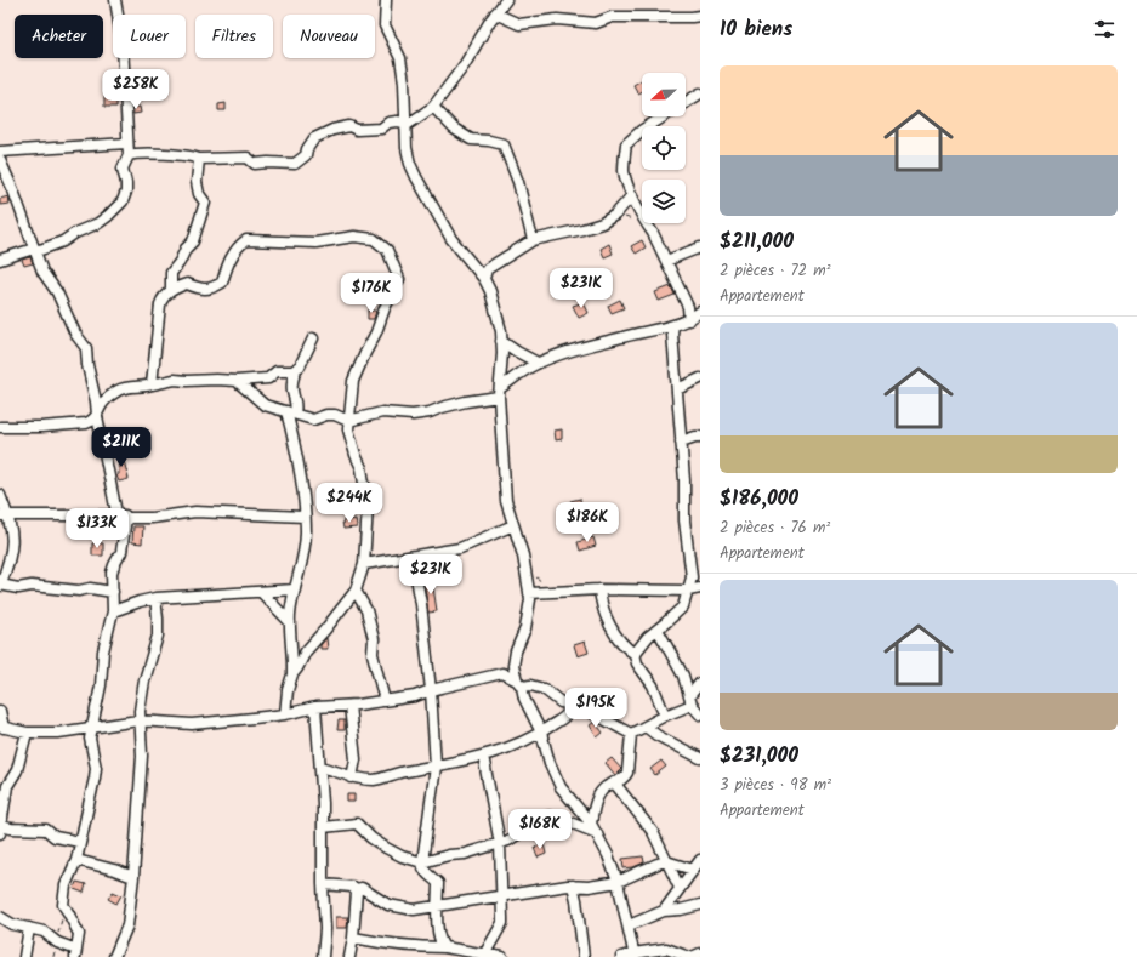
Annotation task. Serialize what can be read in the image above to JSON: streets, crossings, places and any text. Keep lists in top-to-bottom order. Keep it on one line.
{"north":"left","page":{"heading":"10 biens","chip":["Acheter","Louer","Filtres","Nouveau"],"list":[{"name":"$211,000","note":"2 pièces · 72 m² · Appartement"},{"name":"$186,000","note":"2 pièces · 76 m² · Appartement"},{"name":"$231,000","note":"3 pièces · 98 m² · Appartement"}],"price":["$258K","$231K","$176K","$211K","$244K","$186K","$133K","$231K","$195K","$168K"]}}
